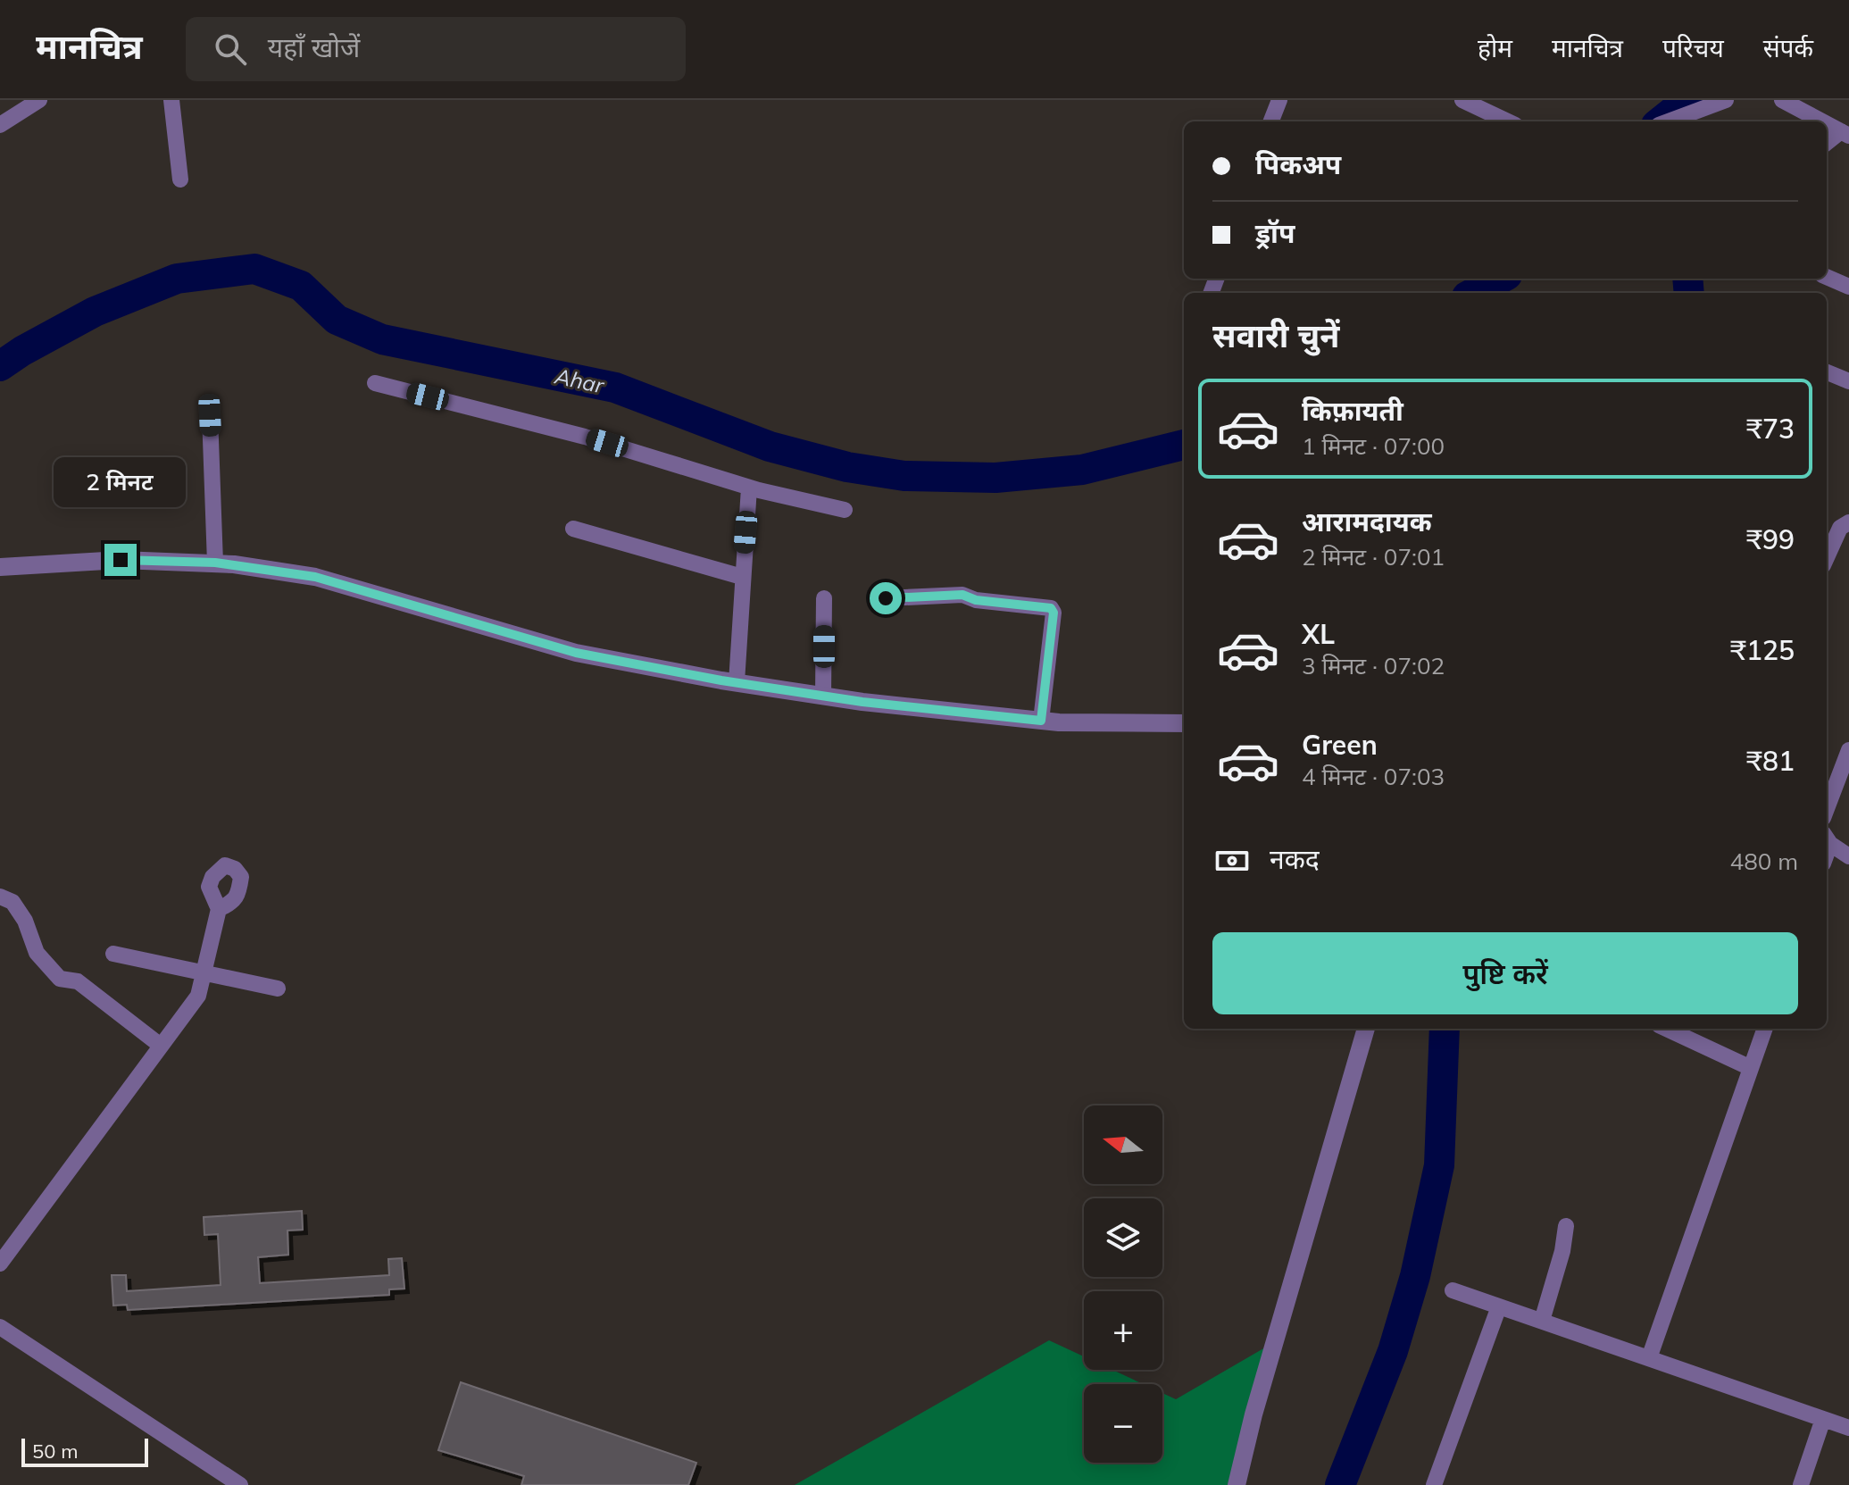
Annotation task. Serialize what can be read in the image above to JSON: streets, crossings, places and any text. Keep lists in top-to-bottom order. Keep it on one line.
{"water":["Ahar"],"scale_bar":"50 m","north":"left","page":{"header":"मानचित्र","search":"यहाँ खोजें","nav":["होम","मानचित्र","परिचय","संपर्क"],"banner":["पिकअप","ड्रॉप"],"heading":"सवारी चुनें","list":[{"name":"किफ़ायती","note":"1 मिनट · 07:00","value":"₹73"},{"name":"आरामदायक","note":"2 मिनट · 07:01","value":"₹99"},{"name":"XL","note":"3 मिनट · 07:02","value":"₹125"},{"name":"Green","note":"4 मिनट · 07:03","value":"₹81"}],"bubble":"2 मिनट","pay":["नकद","480 m"],"buttons":"पुष्टि करें","map_buttons":["+","−"],"scale":"50 m"}}
